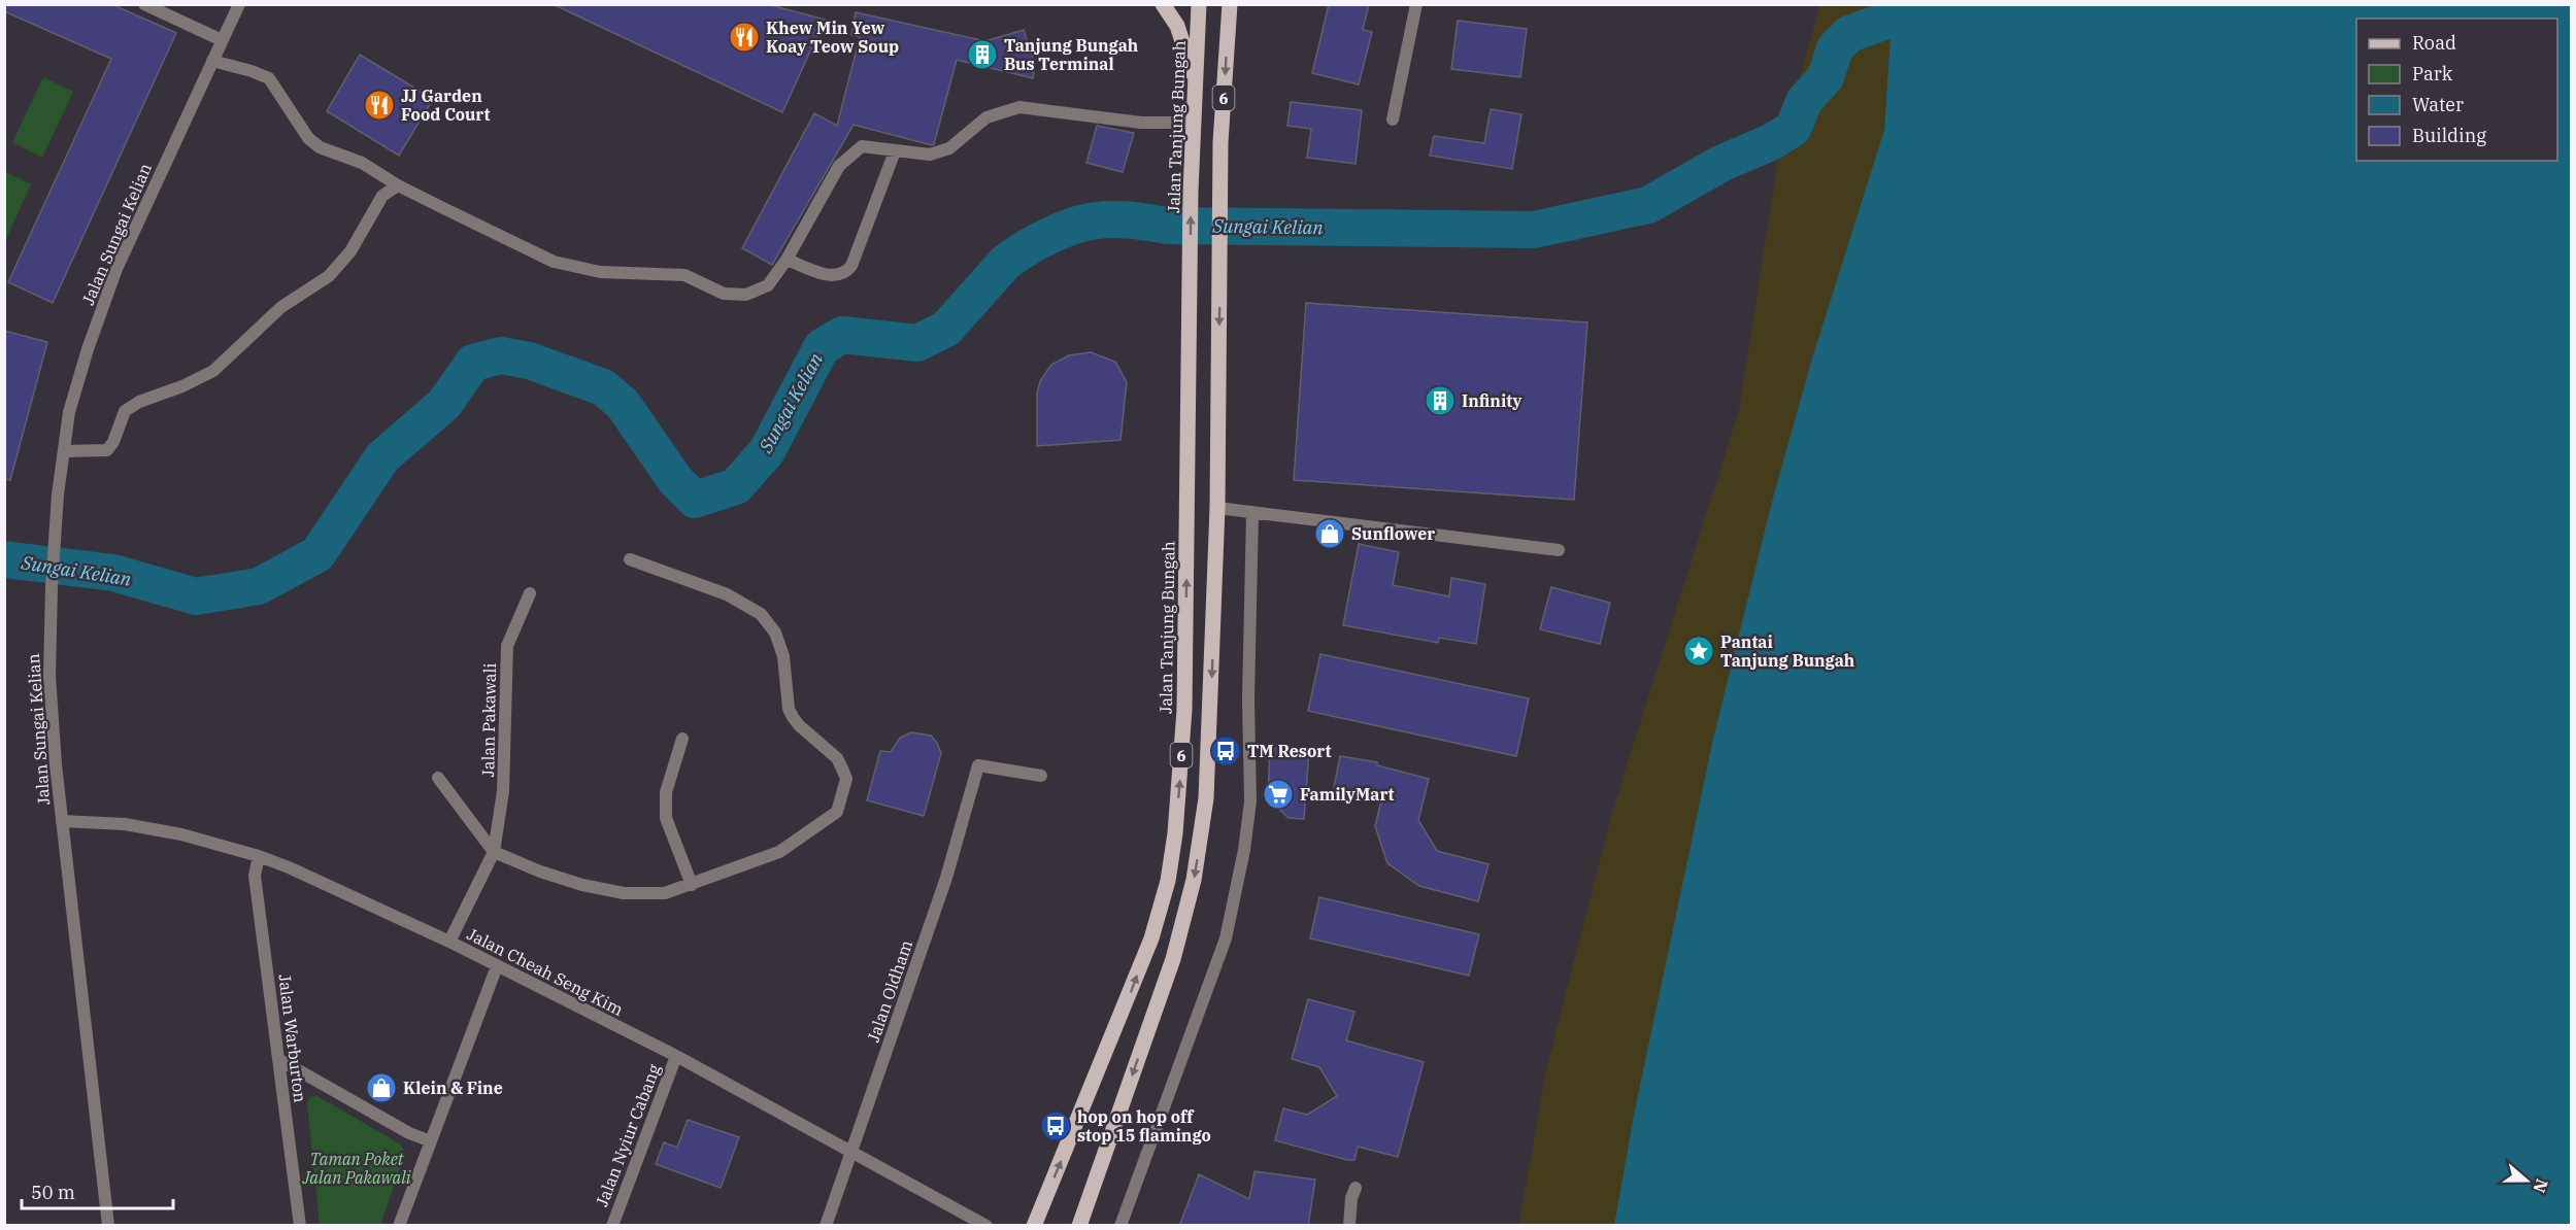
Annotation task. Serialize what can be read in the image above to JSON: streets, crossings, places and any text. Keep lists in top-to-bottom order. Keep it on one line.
{"streets":{"main road":["6","Jalan Tanjung Bungah"],"street":["Jalan Sungai Kelian","Jalan Pakawali","Jalan Cheah Seng Kim","Jalan Oldham","Jalan Warburton","Jalan Nyiur Cabang"]},"crossings":[["Jalan Sungai Kelian","Jalan Cheah Seng Kim"],["Jalan Pakawali","Jalan Cheah Seng Kim"],["Jalan Cheah Seng Kim","Jalan Oldham"],["Jalan Cheah Seng Kim","Jalan Warburton"],["Jalan Cheah Seng Kim","Jalan Nyiur Cabang"]],"water":["Sungai Kelian"],"parks":["Taman Poket Jalan Pakawali"],"places":{"restaurant":["Khew Min Yew Koay Teow Soup","JJ Garden Food Court"],"building":["Tanjung Bungah Bus Terminal","Infinity"],"shop":["Sunflower","Klein & Fine"],"place":["Pantai Tanjung Bungah"],"bus stop":["TM Resort","hop on hop off stop 15 flamingo"],"supermarket":["FamilyMart"]},"legend":["Road","Park","Water","Building"],"scale_bar":"50 m","north":"right"}
